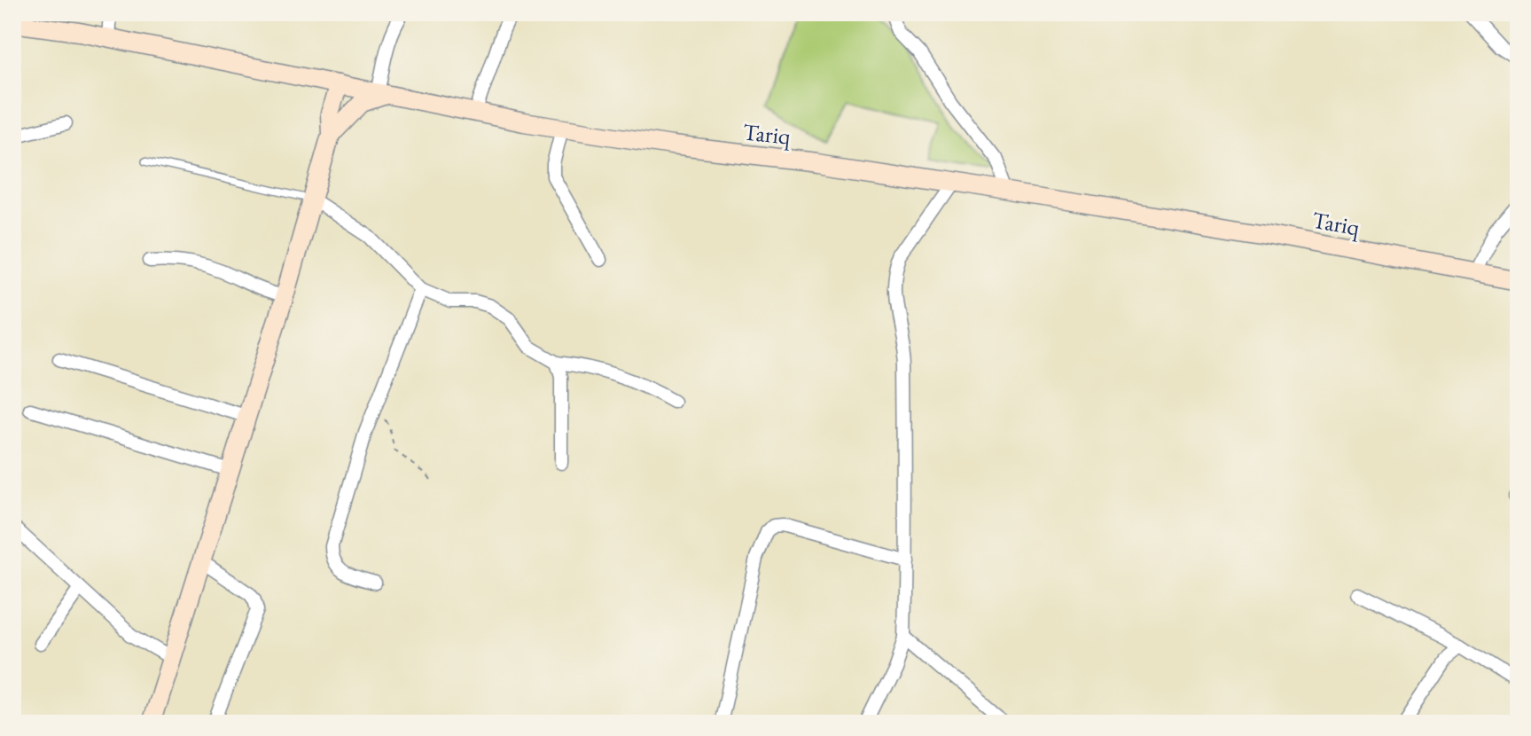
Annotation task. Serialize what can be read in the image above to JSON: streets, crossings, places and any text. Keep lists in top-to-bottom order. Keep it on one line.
{"streets":{"main road":["Tariq"]}}
